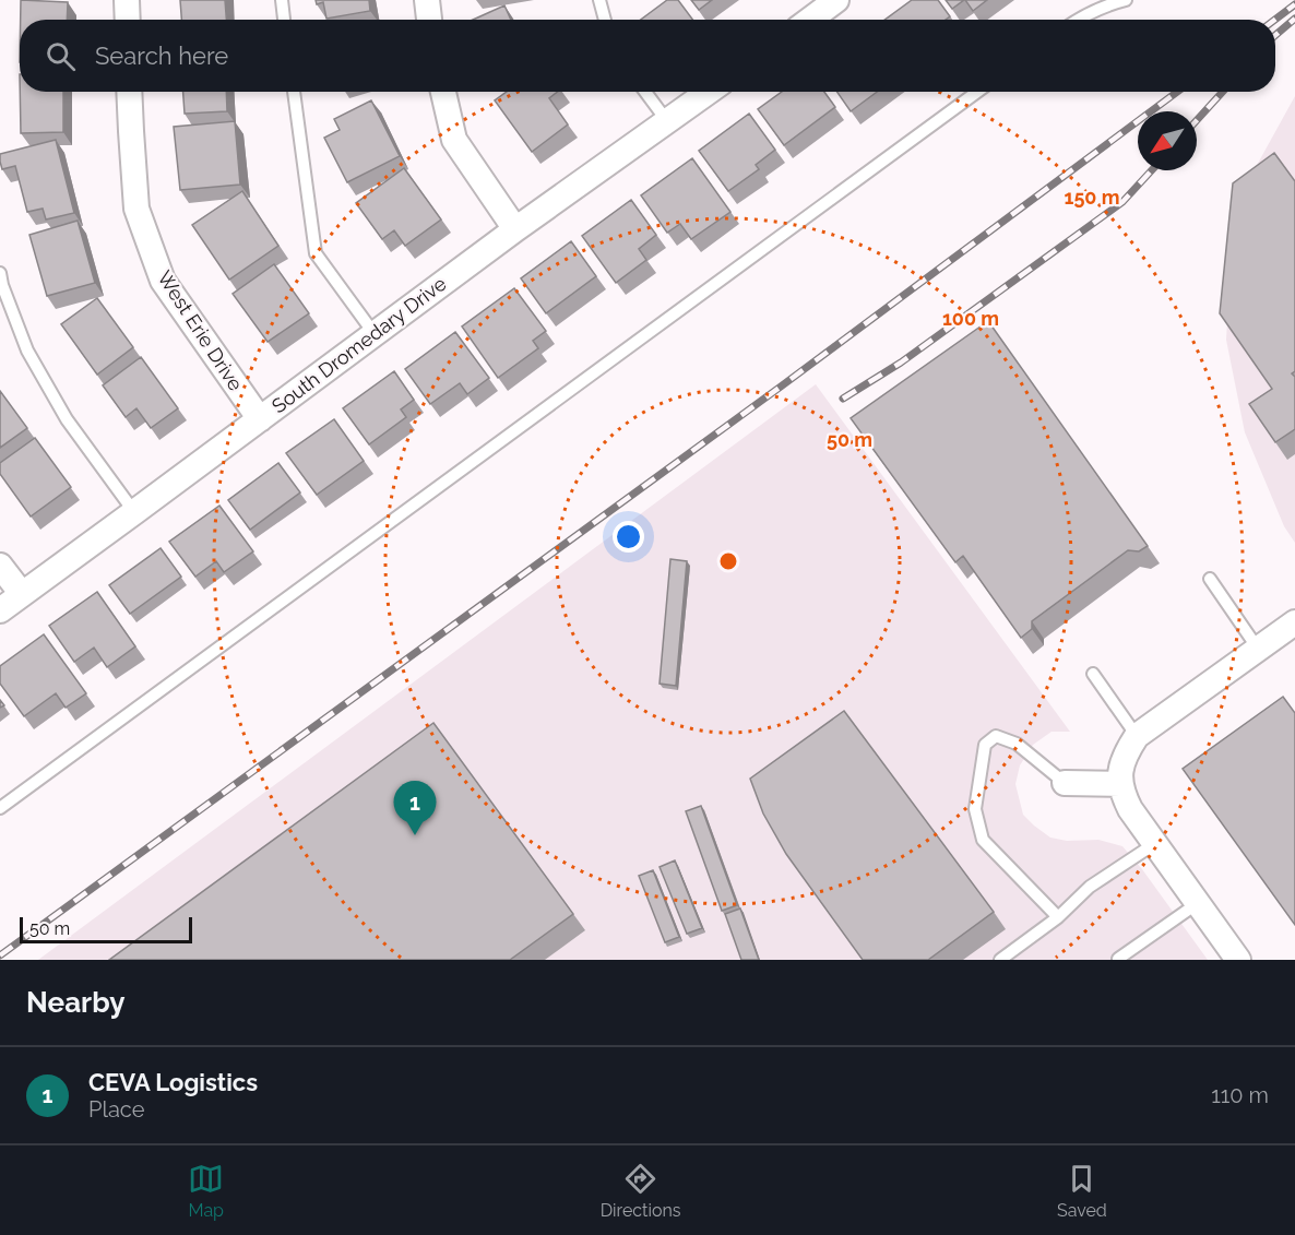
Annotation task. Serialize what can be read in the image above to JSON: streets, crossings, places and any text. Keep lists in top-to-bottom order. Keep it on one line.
{"streets":{"street":["West Erie Drive","South Dromedary Drive"]},"crossings":[["West Erie Drive","South Dromedary Drive"]],"scale_bar":"50 m","north":"bottom left","page":{"search":"Search here","pins":"1","scale":"50 m","heading":"Nearby","list":[{"mark":"1","name":"CEVA Logistics","note":"Place","value":"110 m"}],"nav":["Map","Directions","Saved"]},"rings":["150 m","100 m","50 m"]}
